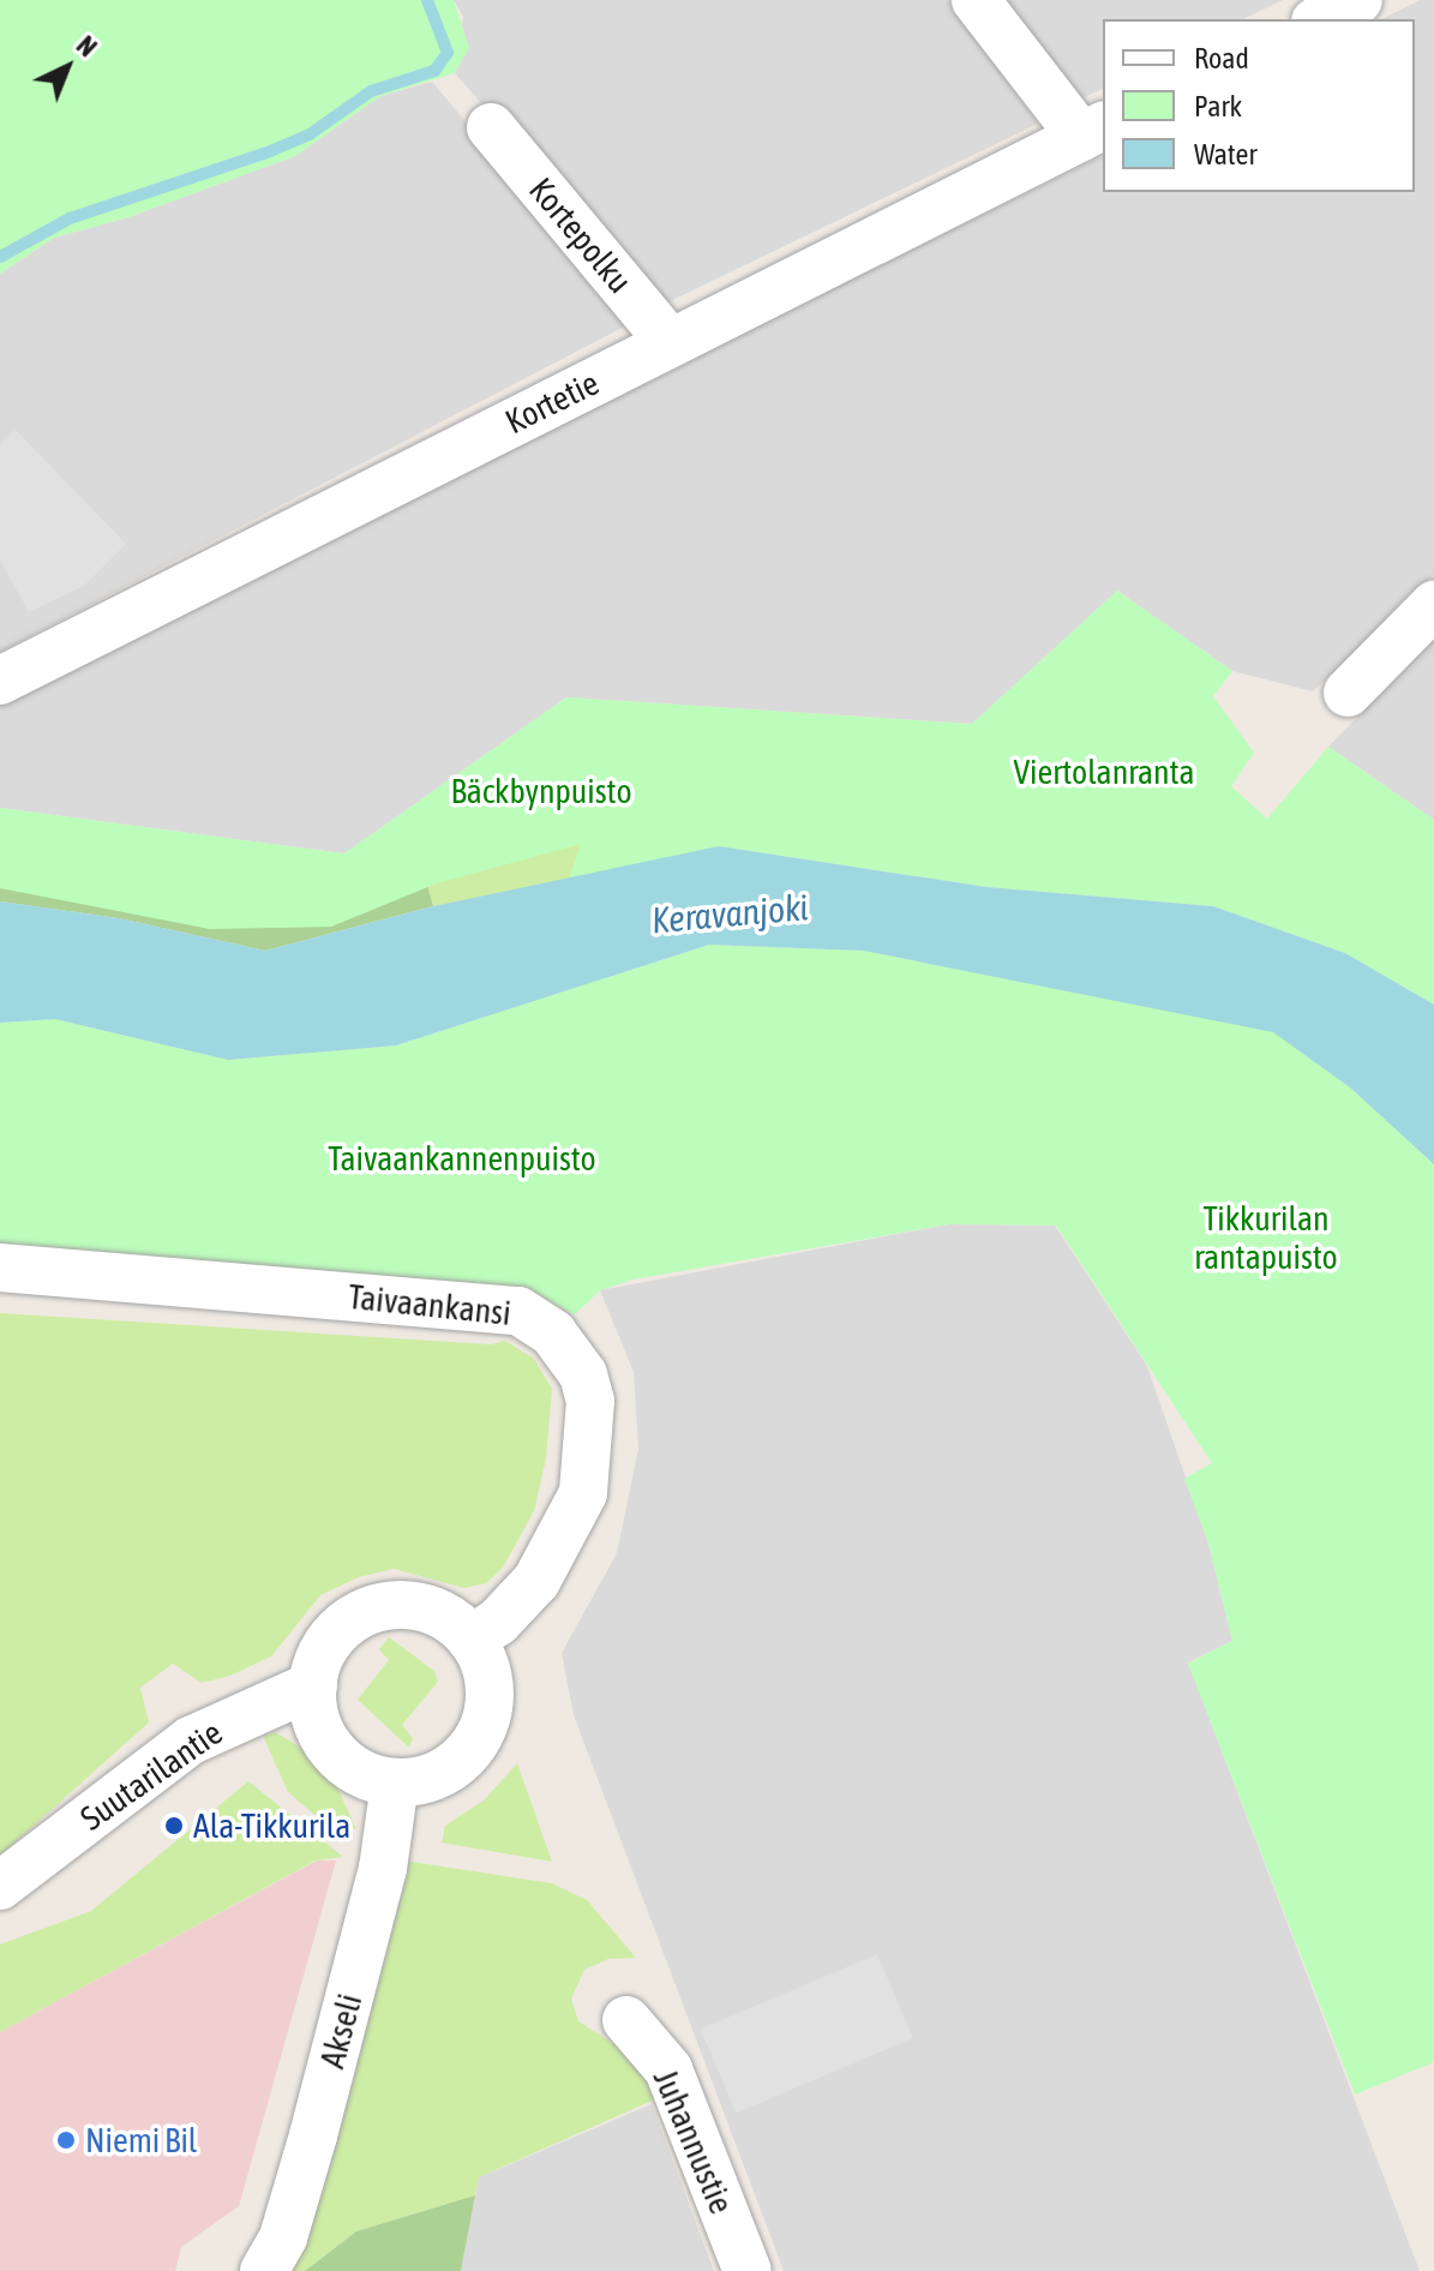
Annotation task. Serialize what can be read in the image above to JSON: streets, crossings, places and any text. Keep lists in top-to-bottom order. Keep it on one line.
{"streets":{"street":["Kortepolku","Kortetie","Taivaankansi","Suutarilantie","Akseli","Juhannustie"]},"crossings":[["Kortepolku","Kortetie"],["Taivaankansi","Suutarilantie"],["Taivaankansi","Akseli"],["Suutarilantie","Akseli"]],"water":["Keravanjoki"],"parks":["Viertolanranta","Bäckbynpuisto","Taivaankannenpuisto","Tikkurilan rantapuisto"],"places":["Ala-Tikkurila","Niemi Bil"],"legend":["Road","Park","Water"],"north":"top right"}
